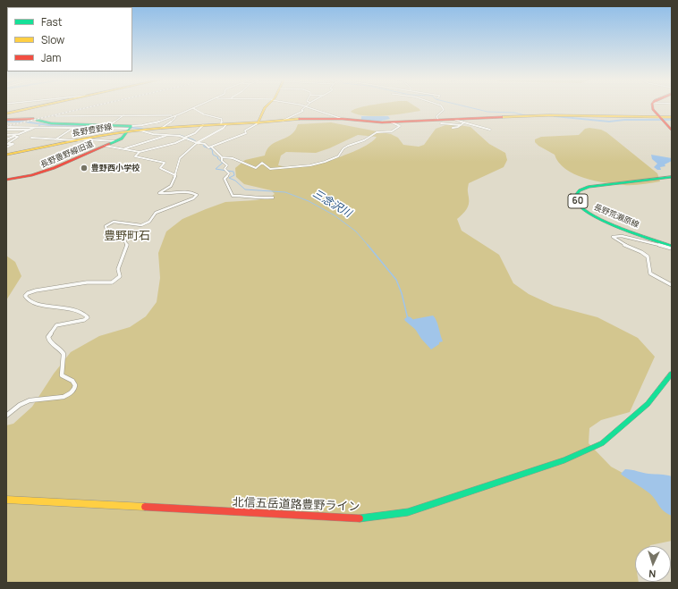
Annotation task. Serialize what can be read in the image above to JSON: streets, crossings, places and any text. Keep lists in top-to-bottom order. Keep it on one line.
{"streets":{"street":["長野豊野線","長野豊野線旧道","60","長野荒瀬原線","北信五岳道路豊野ライン"]},"crossings":[["長野豊野線","長野豊野線旧道"]],"districts":["豊野町石"],"water":["三念沢川"],"places":["豊野西小学校"],"legend":["Fast","Slow","Jam"],"north":"bottom"}
